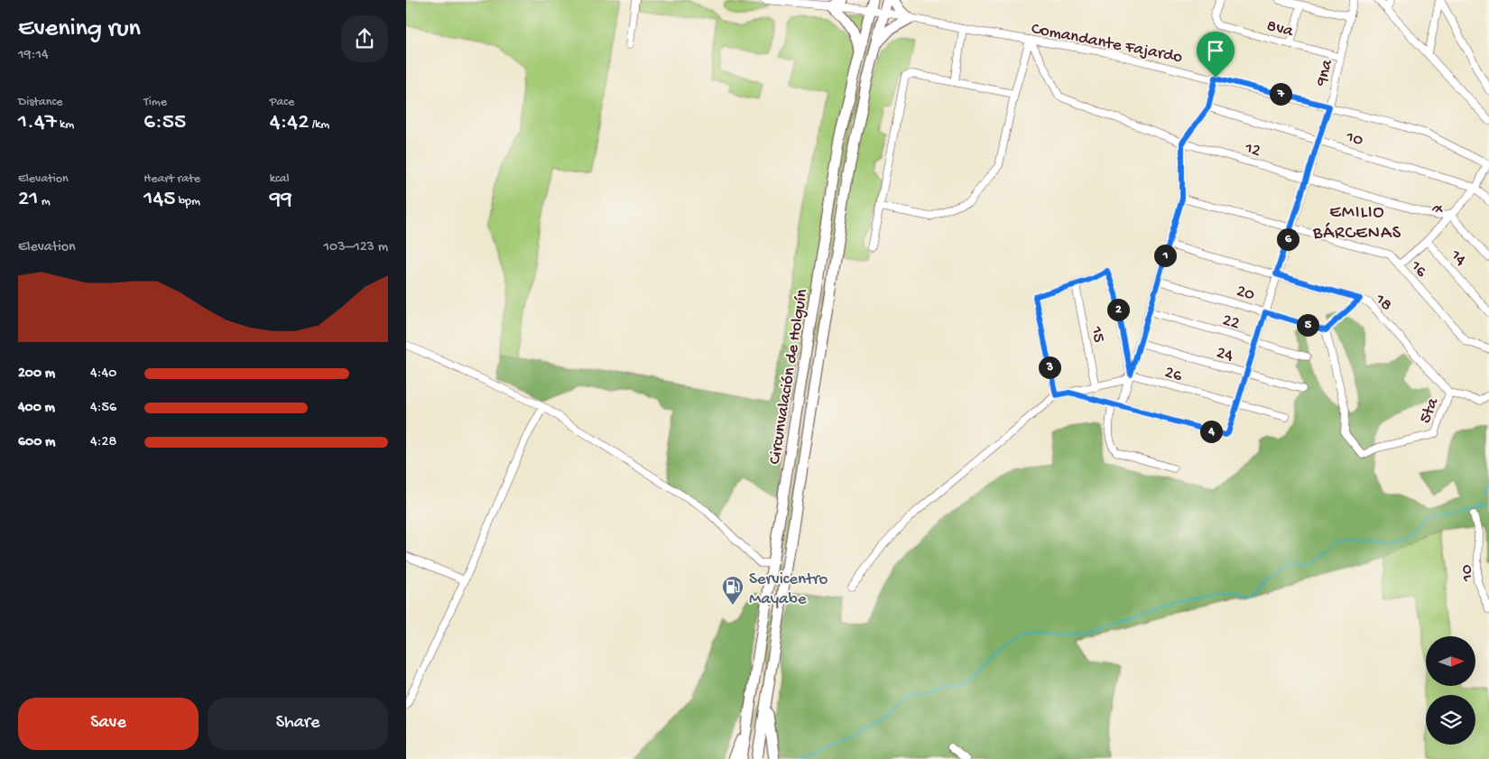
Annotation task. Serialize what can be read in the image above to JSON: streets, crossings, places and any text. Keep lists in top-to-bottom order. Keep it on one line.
{"streets":{"highway":["Circunvalación de Holguín"],"street":["8va","Comandante Fajardo","9na","10","12","7","14","16","20","18","22","15","24","26","5ta"]},"crossings":[["8va","9na"],["Comandante Fajardo","9na"],["Comandante Fajardo","12"],["Comandante Fajardo","7"],["Comandante Fajardo","Circunvalación de Holguín"],["9na","10"],["9na","12"],["9na","16"],["9na","20"],["9na","18"],["9na","22"],["9na","24"],["9na","26"],["10","7"],["12","7"],["7","14"],["7","16"],["20","5ta"],["18","5ta"]],"districts":["EMILIO BÁRCENAS"],"places":{"fuel station":["Servicentro Mayabe"]},"north":"right","page":{"heading":["Evening run","19:14"],"stats":[["Distance","1.47 km"],["Time","6:55"],["Pace","4:42 /km"],["Elevation","21 m"],["Heart rate","145 bpm"],["kcal","99"]],"pins":["7","6","1","2","5","3","4"],"chart":["Elevation","103–123 m"],"list":[{"name":"200 m","note":"4:40"},{"name":"400 m","note":"4:56"},{"name":"600 m","note":"4:28"}],"buttons":["Save","Share"]}}
